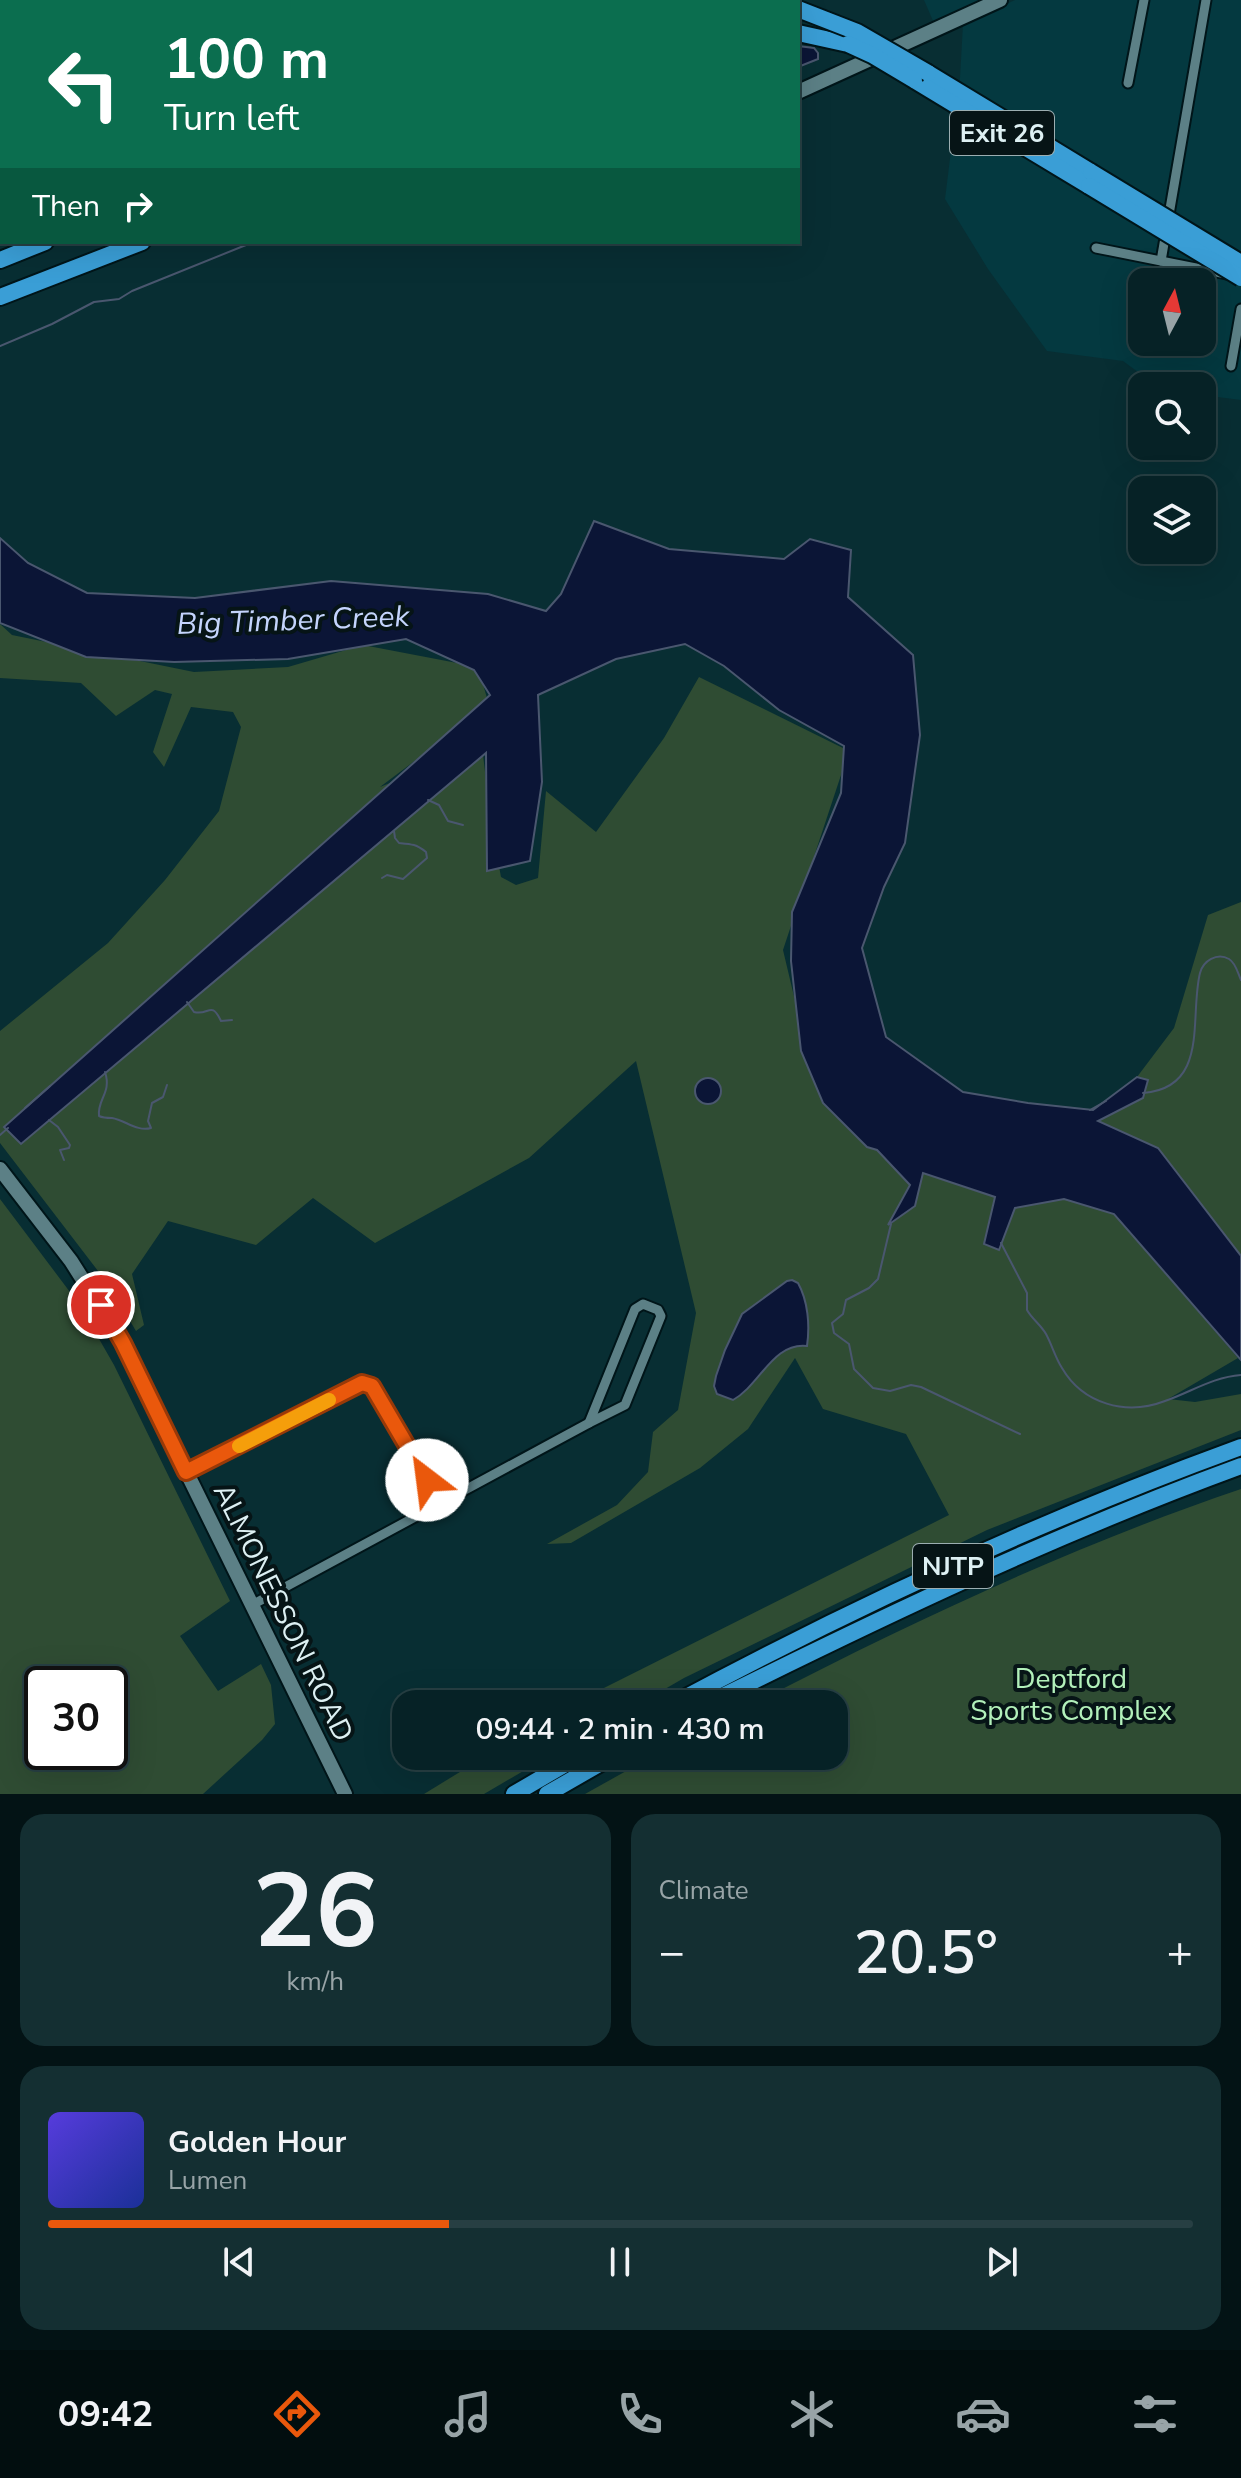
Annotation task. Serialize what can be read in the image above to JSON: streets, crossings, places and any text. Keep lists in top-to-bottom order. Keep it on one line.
{"streets":{"highway":["NJTP"],"main road":["ALMONESSON ROAD"]},"water":["Big Timber Creek"],"parks":["Deptford Sports Complex"],"north":"top","page":{"turn":["100 m","Turn left"],"then":"Then","limit":"30","trip":"09:44 · 2 min · 430 m","tile":[["26","km/h"],"Climate"],"heat":["−","20.5°","+"],"song":["Golden Hour","Lumen"],"tabs":"09:42"}}
